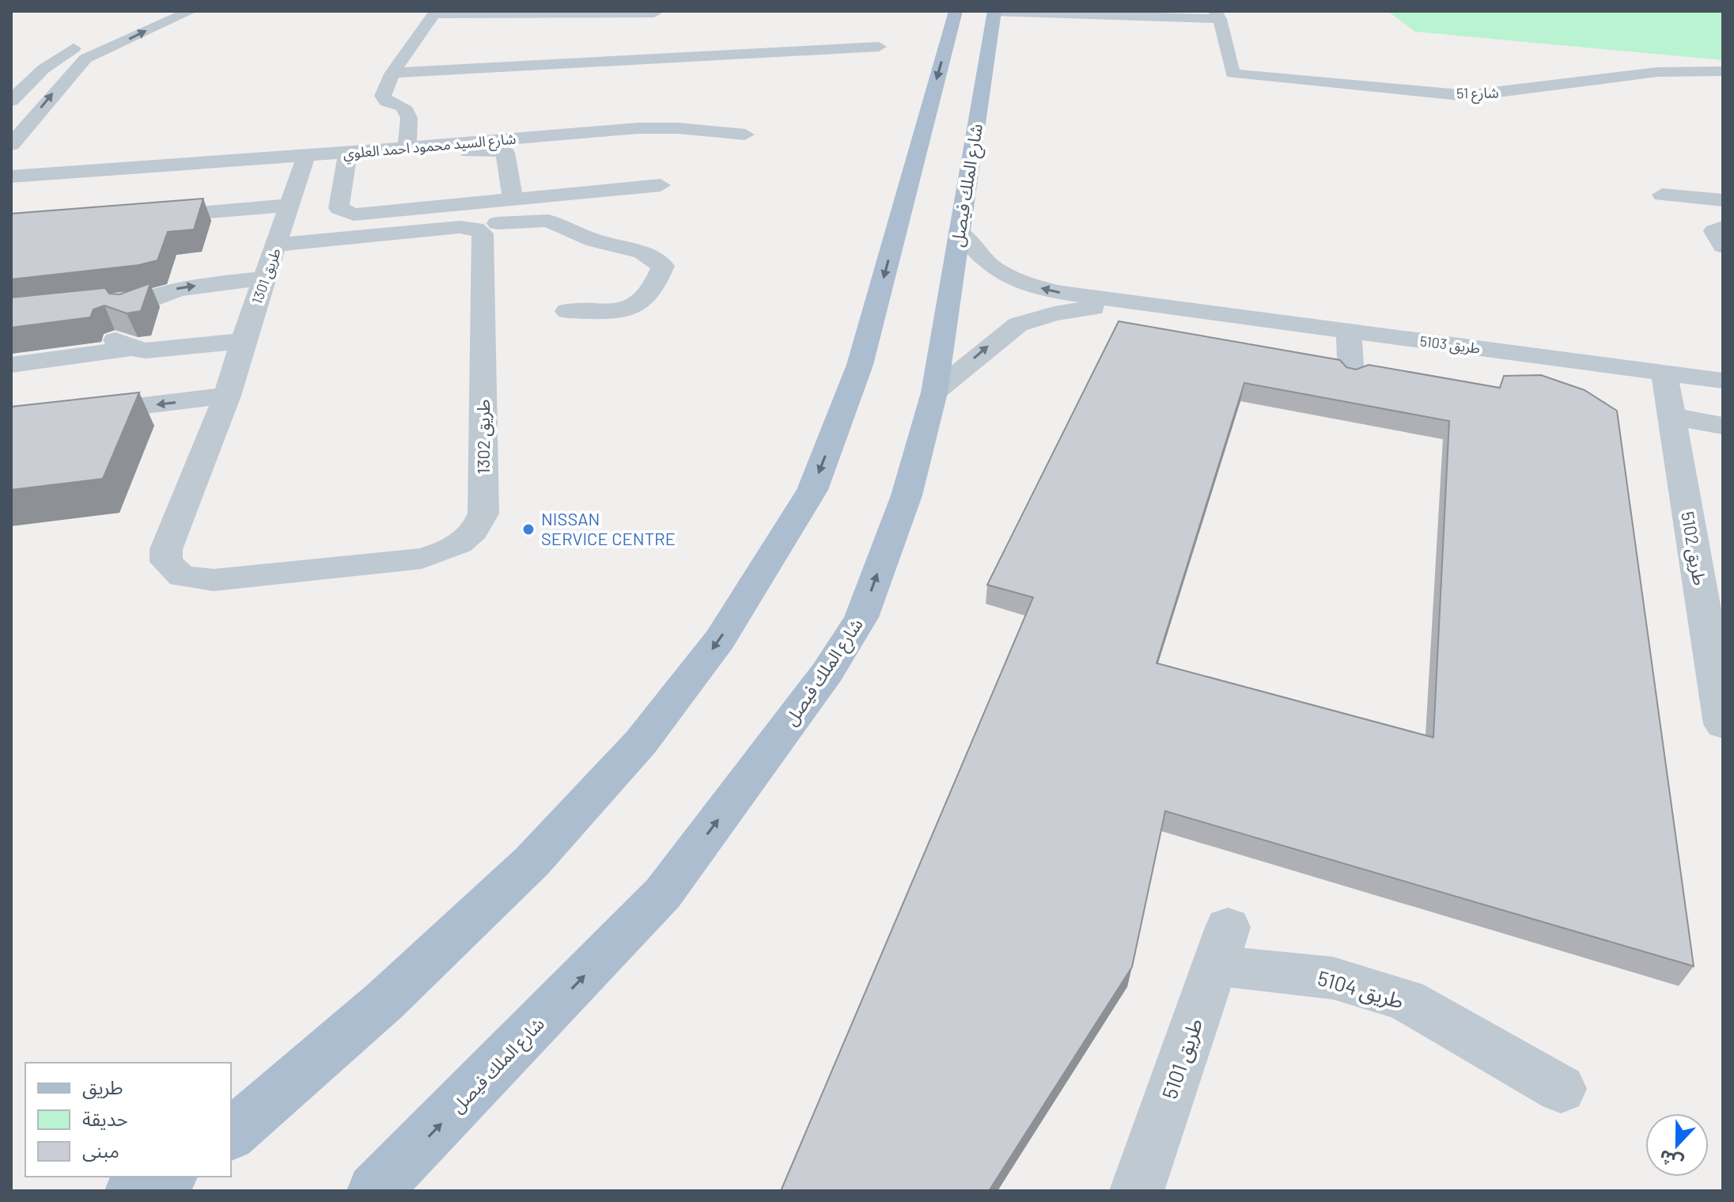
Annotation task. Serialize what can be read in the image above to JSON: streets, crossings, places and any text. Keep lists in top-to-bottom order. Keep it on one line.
{"streets":{"main road":["شارع الملك فيصل"],"street":["شارع 51","شارع السيد محمود احمد العلوي","طريق 1301","طريق 5103","طريق 1302","طريق 5102","طريق 5104","طريق 5101"]},"crossings":[["شارع السيد محمود احمد العلوي","طريق 1301"],["شارع الملك فيصل","طريق 5103"],["طريق 1301","طريق 1302"],["طريق 5103","طريق 5102"],["طريق 5104","طريق 5101"]],"places":["NISSAN SERVICE CENTRE"],"legend":["طريق","حديقة","مبنى"],"north":"bottom"}
